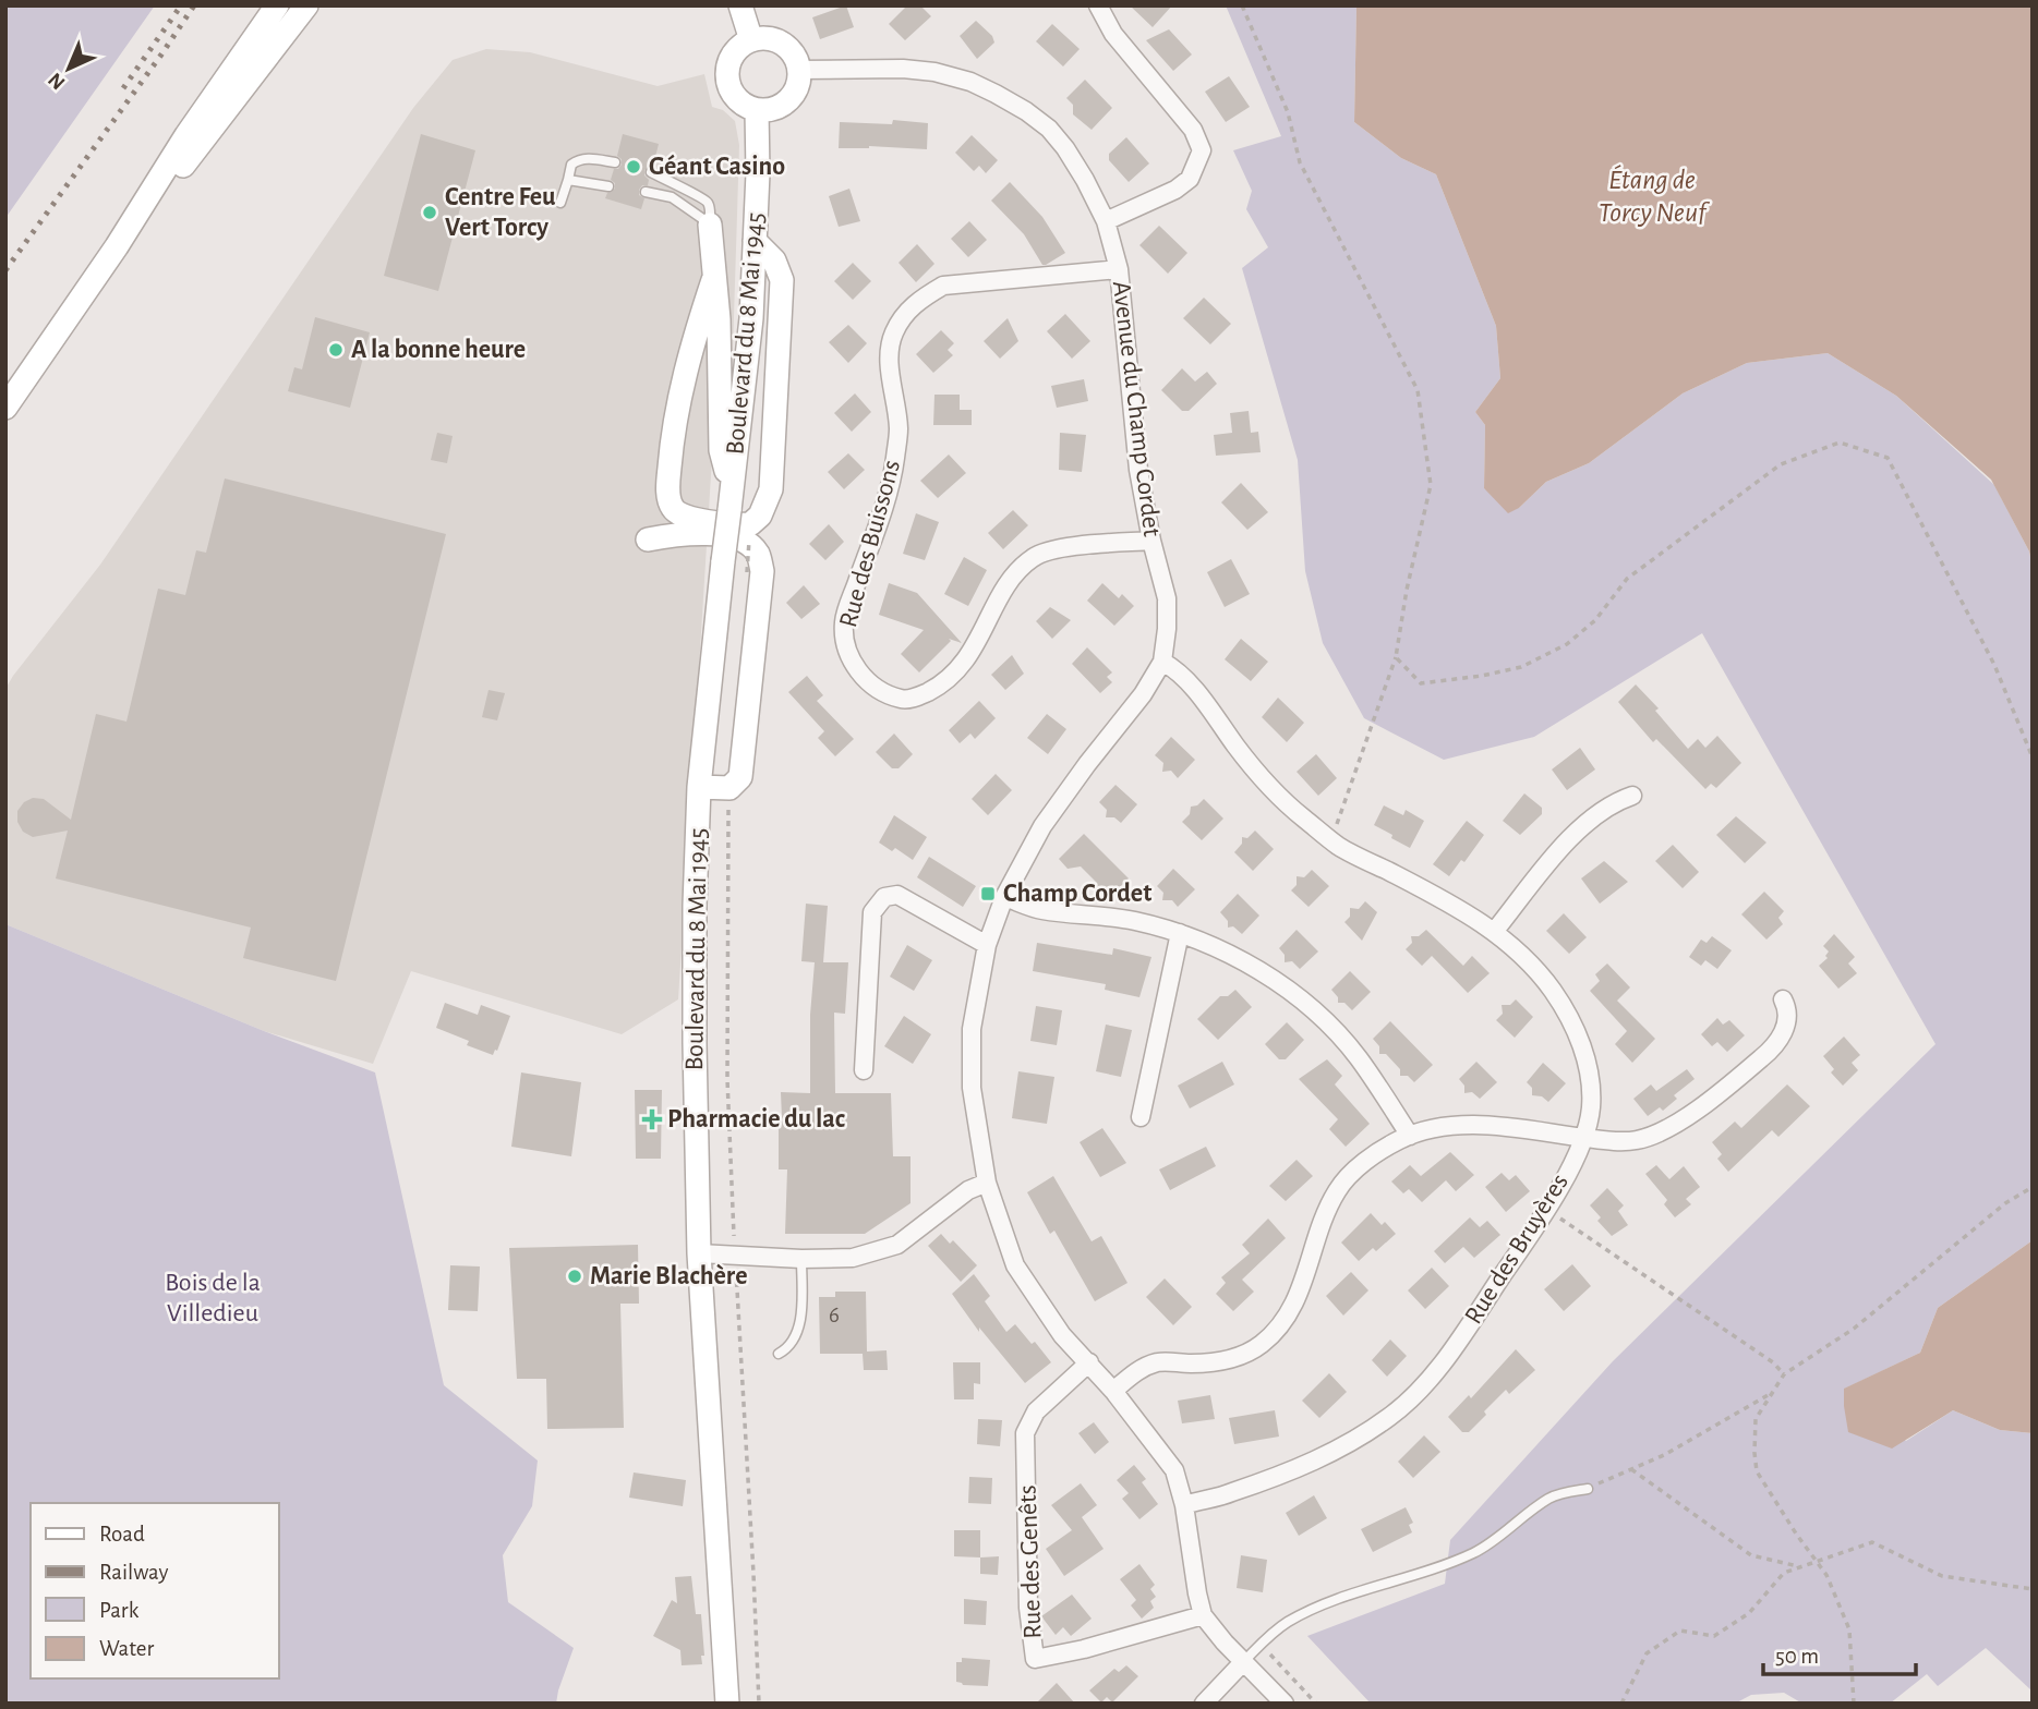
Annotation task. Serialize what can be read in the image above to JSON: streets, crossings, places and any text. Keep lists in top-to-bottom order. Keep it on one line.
{"streets":{"street":["Boulevard du 8 Mai 1945","Avenue du Champ Cordet","Rue des Buissons","Rue des Bruyères","Rue des Genêts"]},"crossings":[["Boulevard du 8 Mai 1945","Avenue du Champ Cordet"],["Avenue du Champ Cordet","Rue des Buissons"],["Avenue du Champ Cordet","Rue des Bruyères"],["Avenue du Champ Cordet","Rue des Genêts"]],"water":["Étang de Torcy Neuf"],"parks":["Bois de la Villedieu"],"places":{"other":["Géant Casino","Centre Feu Vert Torcy","A la bonne heure","Marie Blachère"],"transit":["Champ Cordet"],"health":["Pharmacie du lac"]},"house_numbers":["6"],"legend":["Road","Railway","Park","Water"],"scale_bar":"50 m","north":"bottom left"}
